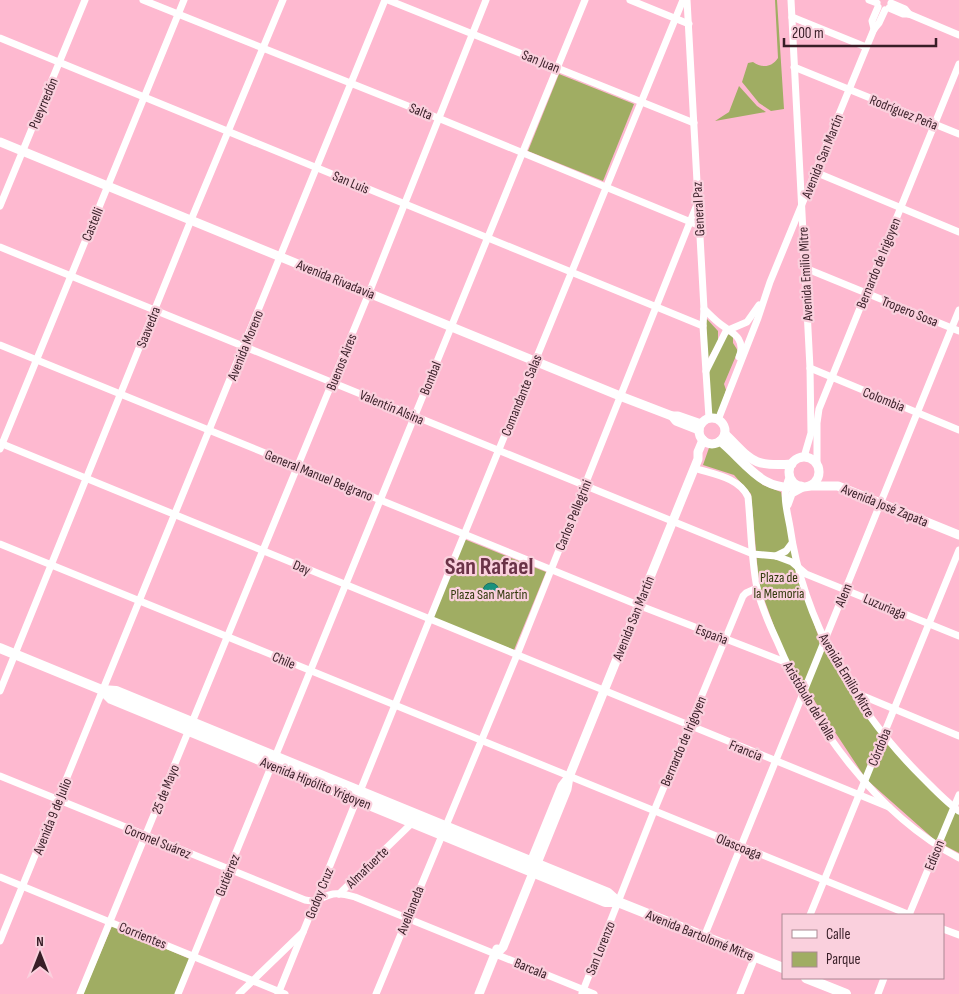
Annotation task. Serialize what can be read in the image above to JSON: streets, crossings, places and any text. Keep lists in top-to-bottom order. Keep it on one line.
{"streets":{"highway":["Avenida Hipólito Yrigoyen","Avenida Bartolomé Mitre"],"main road":["Avenida San Martín","Avenida Rivadavia","Avenida José Zapata"],"street":["San Juan","Pueyrredón","Salta","Rodríguez Peña","San Luis","General Paz","Castelli","Bernardo de Irigoyen","Avenida Emilio Mitre","Tropero Sosa","Saavedra","Avenida Moreno","Buenos Aires","Bombal","Comandante Salas","Colombia","Valentín Alsina","General Manuel Belgrano","Carlos Pellegrini","Day","Alem","Luzuriaga","España","Chile","Aristóbulo del Valle","Córdoba","Francia","25 de Mayo","Avenida 9 de Julio","Coronel Suárez","Olascoaga","Edison","Almafuerte","Gutiérrez","Godoy Cruz","Avellaneda","Corrientes","San Lorenzo","Barcala"]},"crossings":[["San Juan","General Paz"],["San Juan","Avenida Moreno"],["San Juan","Buenos Aires"],["San Juan","Bombal"],["San Juan","Comandante Salas"],["Pueyrredón","San Luis"],["Pueyrredón","Avenida Rivadavia"],["Salta","General Paz"],["Salta","Castelli"],["Salta","Saavedra"],["Salta","Avenida Moreno"],["Salta","Buenos Aires"],["Salta","Bombal"],["Salta","Comandante Salas"],["Salta","Carlos Pellegrini"],["Rodríguez Peña","Avenida San Martín"],["Rodríguez Peña","Bernardo de Irigoyen"],["Rodríguez Peña","Avenida Emilio Mitre"],["Avenida San Martín","General Paz"],["Avenida San Martín","Avenida Emilio Mitre"],["Avenida San Martín","Avenida Rivadavia"],["Avenida San Martín","Valentín Alsina"],["Avenida San Martín","General Manuel Belgrano"],["Avenida San Martín","Day"],["Avenida San Martín","Luzuriaga"],["Avenida San Martín","España"],["Avenida San Martín","Chile"],["Avenida San Martín","Aristóbulo del Valle"],["Avenida San Martín","Francia"],["Avenida San Martín","Avenida Hipólito Yrigoyen"],["Avenida San Martín","Olascoaga"],["Avenida San Martín","Avenida Bartolomé Mitre"],["Avenida San Martín","Barcala"],["San Luis","General Paz"],["San Luis","Castelli"],["San Luis","Saavedra"],["San Luis","Avenida Moreno"],["San Luis","Buenos Aires"],["San Luis","Bombal"],["San Luis","Comandante Salas"],["San Luis","Carlos Pellegrini"],["General Paz","Avenida Rivadavia"],["General Paz","Carlos Pellegrini"],["Castelli","Avenida Rivadavia"],["Castelli","Valentín Alsina"],["Castelli","General Manuel Belgrano"],["Castelli","Day"],["Bernardo de Irigoyen","Avenida Emilio Mitre"],["Bernardo de Irigoyen","Tropero Sosa"],["Bernardo de Irigoyen","Colombia"],["Bernardo de Irigoyen","Avenida José Zapata"],["Bernardo de Irigoyen","España"],["Bernardo de Irigoyen","Aristóbulo del Valle"],["Bernardo de Irigoyen","Francia"],["Bernardo de Irigoyen","Olascoaga"],["Bernardo de Irigoyen","Avenida Bartolomé Mitre"],["Bernardo de Irigoyen","San Lorenzo"],["Avenida Emilio Mitre","Tropero Sosa"],["Avenida Emilio Mitre","Colombia"],["Avenida Emilio Mitre","Avenida José Zapata"],["Avenida Emilio Mitre","Alem"],["Avenida Emilio Mitre","Luzuriaga"],["Avenida Emilio Mitre","Córdoba"],["Avenida Emilio Mitre","Edison"],["Avenida Rivadavia","Saavedra"],["Avenida Rivadavia","Avenida Moreno"],["Avenida Rivadavia","Buenos Aires"],["Avenida Rivadavia","Bombal"],["Avenida Rivadavia","Comandante Salas"],["Avenida Rivadavia","Carlos Pellegrini"],["Tropero Sosa","Alem"],["Saavedra","Valentín Alsina"],["Saavedra","General Manuel Belgrano"],["Saavedra","Day"],["Saavedra","Chile"],["Saavedra","Avenida Hipólito Yrigoyen"],["Avenida Moreno","Valentín Alsina"],["Avenida Moreno","General Manuel Belgrano"],["Avenida Moreno","Day"],["Avenida Moreno","Chile"],["Avenida Moreno","Avenida Hipólito Yrigoyen"],["Avenida Moreno","Avenida 9 de Julio"],["Buenos Aires","Valentín Alsina"],["Buenos Aires","General Manuel Belgrano"],["Buenos Aires","Day"],["Buenos Aires","Chile"],["Buenos Aires","Avenida Hipólito Yrigoyen"],["Buenos Aires","25 de Mayo"],["Bombal","Valentín Alsina"],["Bombal","General Manuel Belgrano"],["Bombal","Day"],["Bombal","Chile"],["Bombal","Avenida Hipólito Yrigoyen"],["Bombal","Gutiérrez"],["Comandante Salas","Valentín Alsina"],["Comandante Salas","General Manuel Belgrano"],["Comandante Salas","Day"],["Comandante Salas","Chile"],["Comandante Salas","Avenida Hipólito Yrigoyen"],["Comandante Salas","Godoy Cruz"],["Colombia","Alem"],["Valentín Alsina","Carlos Pellegrini"],["Valentín Alsina","Luzuriaga"],["General Manuel Belgrano","Carlos Pellegrini"],["General Manuel Belgrano","España"],["Avenida José Zapata","Alem"],["Carlos Pellegrini","Day"],["Carlos Pellegrini","Chile"],["Carlos Pellegrini","Avenida Hipólito Yrigoyen"],["Carlos Pellegrini","Avellaneda"],["Day","Francia"],["Alem","Luzuriaga"],["Alem","Aristóbulo del Valle"],["Alem","Francia"],["Alem","Olascoaga"],["Alem","Avenida Bartolomé Mitre"],["Luzuriaga","Aristóbulo del Valle"],["Luzuriaga","Córdoba"],["España","Aristóbulo del Valle"],["Chile","Olascoaga"],["Aristóbulo del Valle","Córdoba"],["Aristóbulo del Valle","Francia"],["Aristóbulo del Valle","Edison"],["Córdoba","Francia"],["Córdoba","Olascoaga"],["Avenida Hipólito Yrigoyen","25 de Mayo"],["Avenida Hipólito Yrigoyen","Avenida 9 de Julio"],["Avenida Hipólito Yrigoyen","Almafuerte"],["Avenida Hipólito Yrigoyen","Gutiérrez"],["Avenida Hipólito Yrigoyen","Godoy Cruz"],["Avenida Hipólito Yrigoyen","Avellaneda"],["Avenida Hipólito Yrigoyen","Avenida Bartolomé Mitre"],["25 de Mayo","Coronel Suárez"],["25 de Mayo","Corrientes"],["Avenida 9 de Julio","Coronel Suárez"],["Avenida 9 de Julio","Corrientes"],["Coronel Suárez","Almafuerte"],["Coronel Suárez","Gutiérrez"],["Coronel Suárez","Godoy Cruz"],["Almafuerte","Godoy Cruz"],["Gutiérrez","Corrientes"],["Godoy Cruz","Corrientes"],["Avenida Bartolomé Mitre","San Lorenzo"],["San Lorenzo","Barcala"]],"districts":["San Rafael"],"parks":["Plaza de la Memoria","Plaza San Martín"],"legend":["Calle","Parque"],"scale_bar":"200 m","north":"top"}
